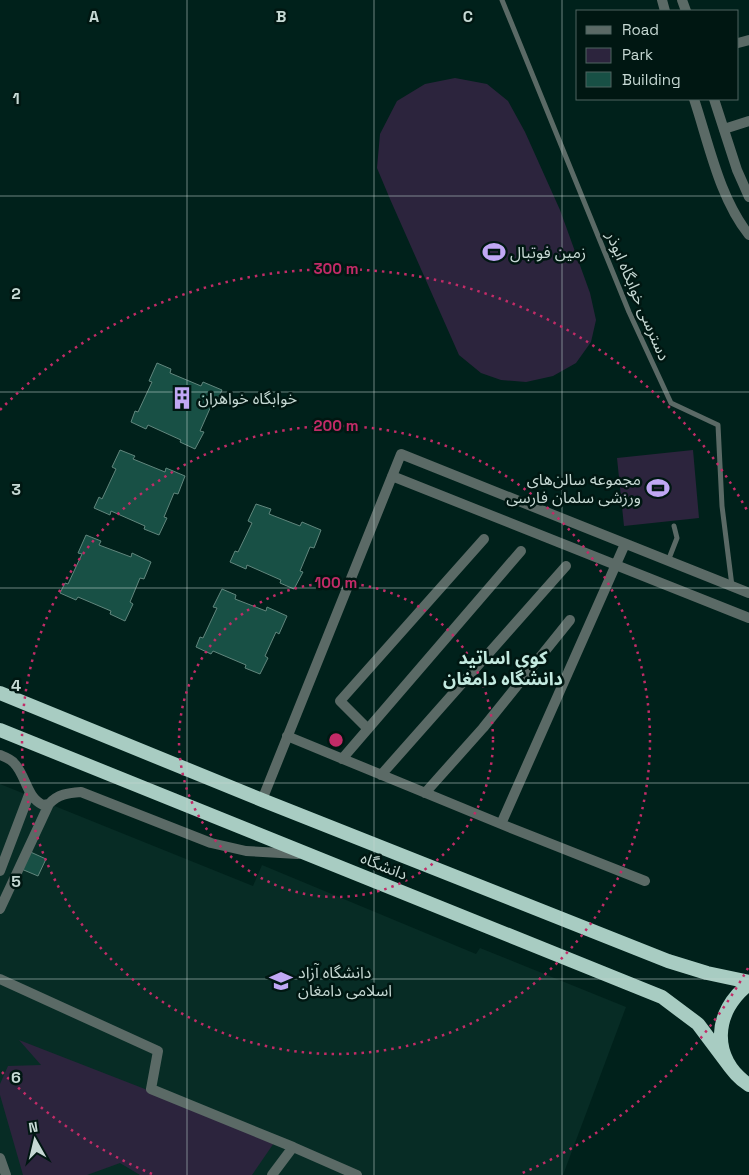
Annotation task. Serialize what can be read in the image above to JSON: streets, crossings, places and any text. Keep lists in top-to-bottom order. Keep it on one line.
{"streets":{"highway":["دانشگاه"],"lane":["دسترسی خوابگاه ابوذر"]},"districts":["کوی اساتید دانشگاه دامغان"],"places":{"sports":["زمین فوتبال","مجموعه سالن‌های ورزشی سلمان فارسی"],"building":["خوابگاه خواهران"],"school or university":["دانشگاه آزاد اسلامی دامغان"]},"legend":["Road","Park","Building"],"north":"top","grid":{"columns":["A","B","C"],"rows":["1","2","3","4","5","6"]},"rings":["300 m","200 m","100 m"]}
